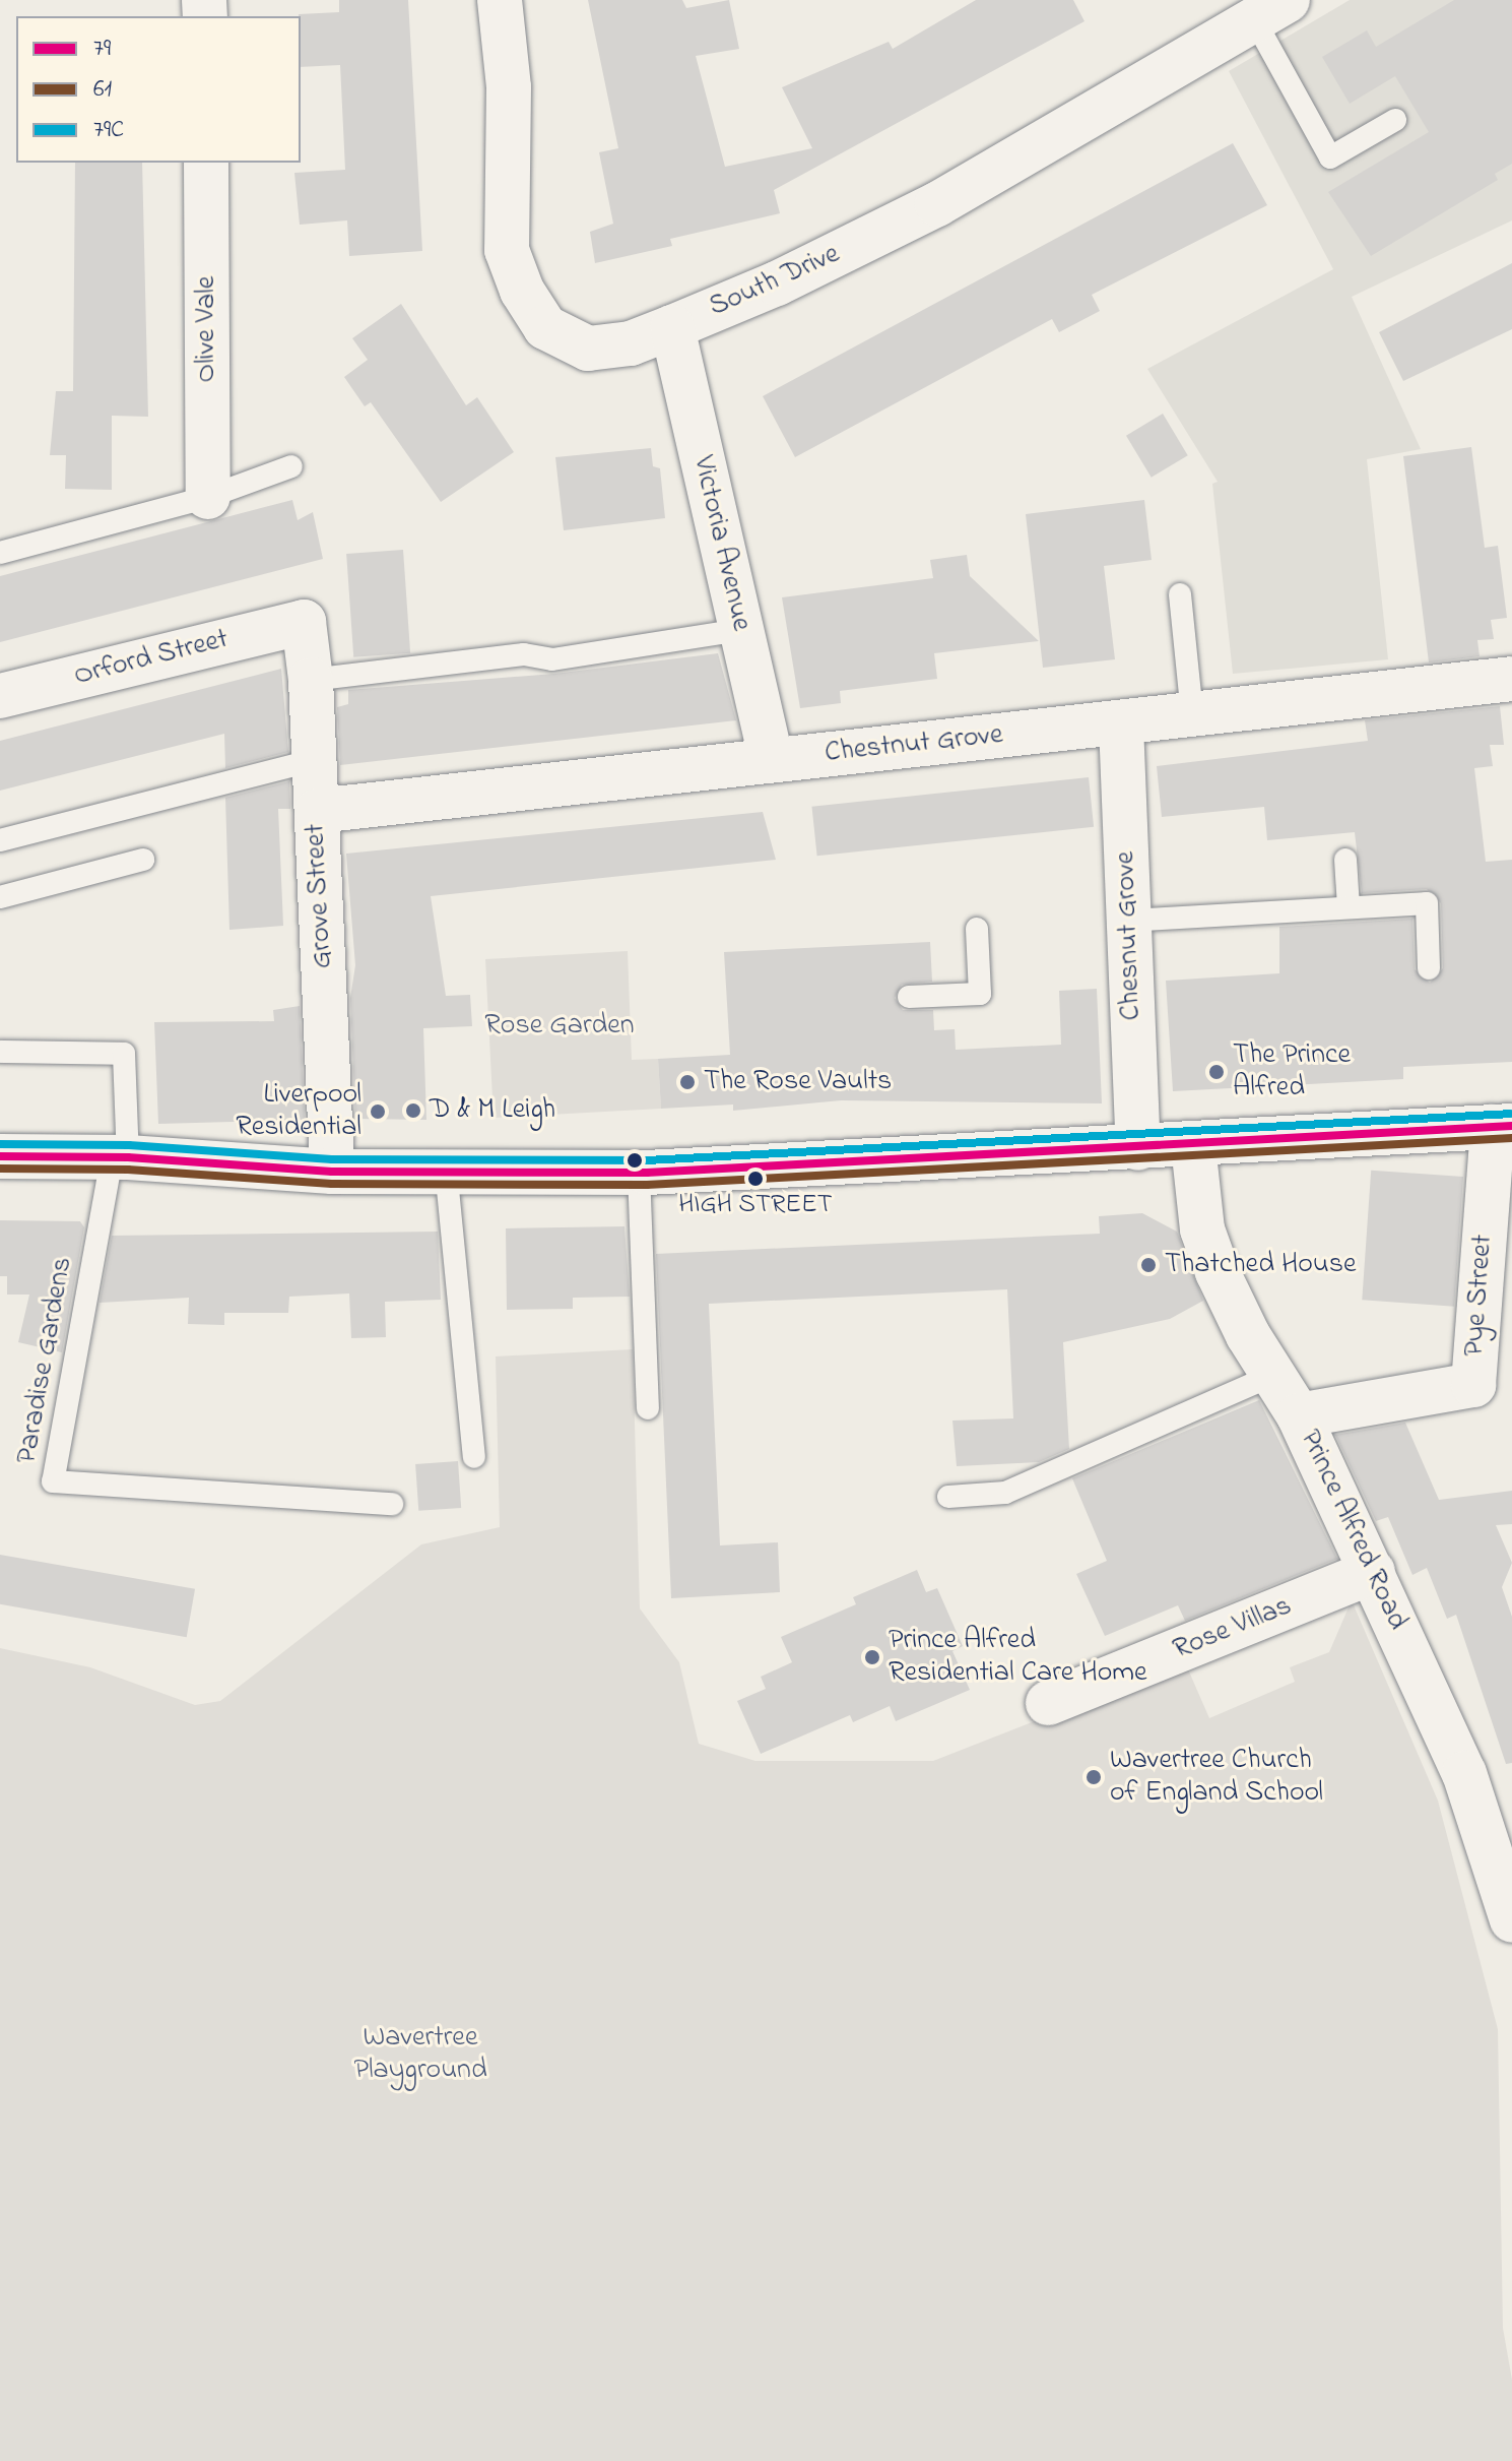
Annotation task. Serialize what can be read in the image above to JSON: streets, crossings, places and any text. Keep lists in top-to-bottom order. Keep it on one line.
{"streets":{"street":["South Drive","Olive Vale","Victoria Avenue","Orford Street","Chestnut Grove","Grove Street","Chesnut Grove","Pye Street","Prince Alfred Road","Rose Villas"],"lane":["Paradise Gardens"]},"crossings":[["South Drive","Victoria Avenue"],["Victoria Avenue","Chestnut Grove"],["Orford Street","Grove Street"],["Chestnut Grove","Grove Street"],["Chestnut Grove","Chesnut Grove"],["Pye Street","Prince Alfred Road"],["Prince Alfred Road","Rose Villas"]],"parks":["Rose Garden","Wavertree Playground"],"places":["The Prince Alfred","The Rose Vaults","D & M Leigh","Liverpool Residential","HIGH STREET","Thatched House","Prince Alfred Residential Care Home","Wavertree Church of England School"],"lines":["transit line 79C","transit line 79","transit line 61"],"legend":["79","61","79C"]}
